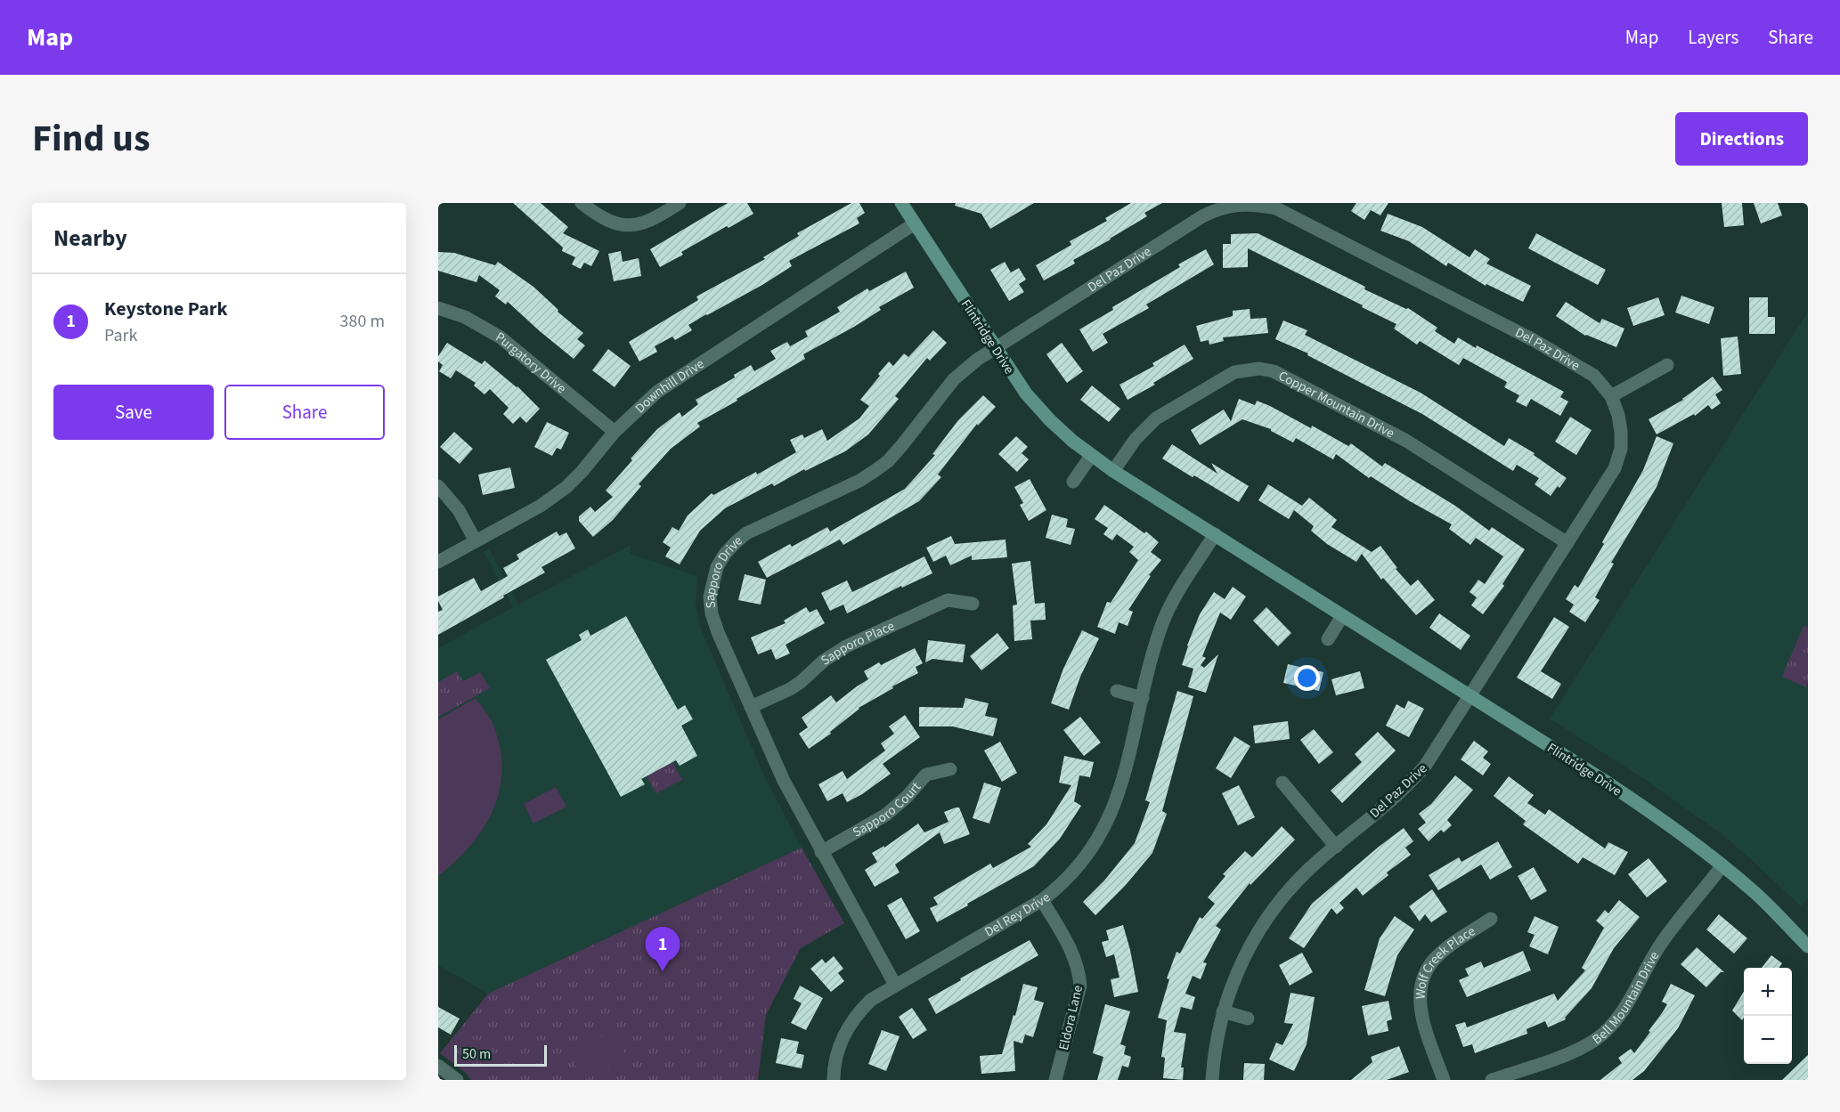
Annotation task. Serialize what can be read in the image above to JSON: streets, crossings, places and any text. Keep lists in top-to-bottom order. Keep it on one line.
{"streets":{"street":["Del Paz Drive","Flintridge Drive","Purgatory Drive","Downhill Drive","Copper Mountain Drive","Sapporo Drive","Sapporo Place","Sapporo Court","Del Rey Drive","Wolf Creek Place","Bell Mountain Drive","Eldora Lane"]},"crossings":[["Del Paz Drive","Flintridge Drive"],["Del Paz Drive","Copper Mountain Drive"],["Del Paz Drive","Sapporo Drive"],["Flintridge Drive","Downhill Drive"],["Flintridge Drive","Copper Mountain Drive"],["Flintridge Drive","Sapporo Drive"],["Flintridge Drive","Del Rey Drive"],["Flintridge Drive","Bell Mountain Drive"],["Purgatory Drive","Downhill Drive"],["Sapporo Drive","Sapporo Place"],["Sapporo Drive","Sapporo Court"],["Sapporo Drive","Del Rey Drive"],["Del Rey Drive","Eldora Lane"]],"scale_bar":"50 m","page":{"header":"Map","nav":["Map","Layers","Share"],"title":"Find us","buttons":["Directions",["Save","Share"]],"heading":"Nearby","list":[{"mark":"1","name":"Keystone Park","note":"Park","value":"380 m"}],"pins":"1","map_buttons":["+","−"],"scale":"50 m"}}
